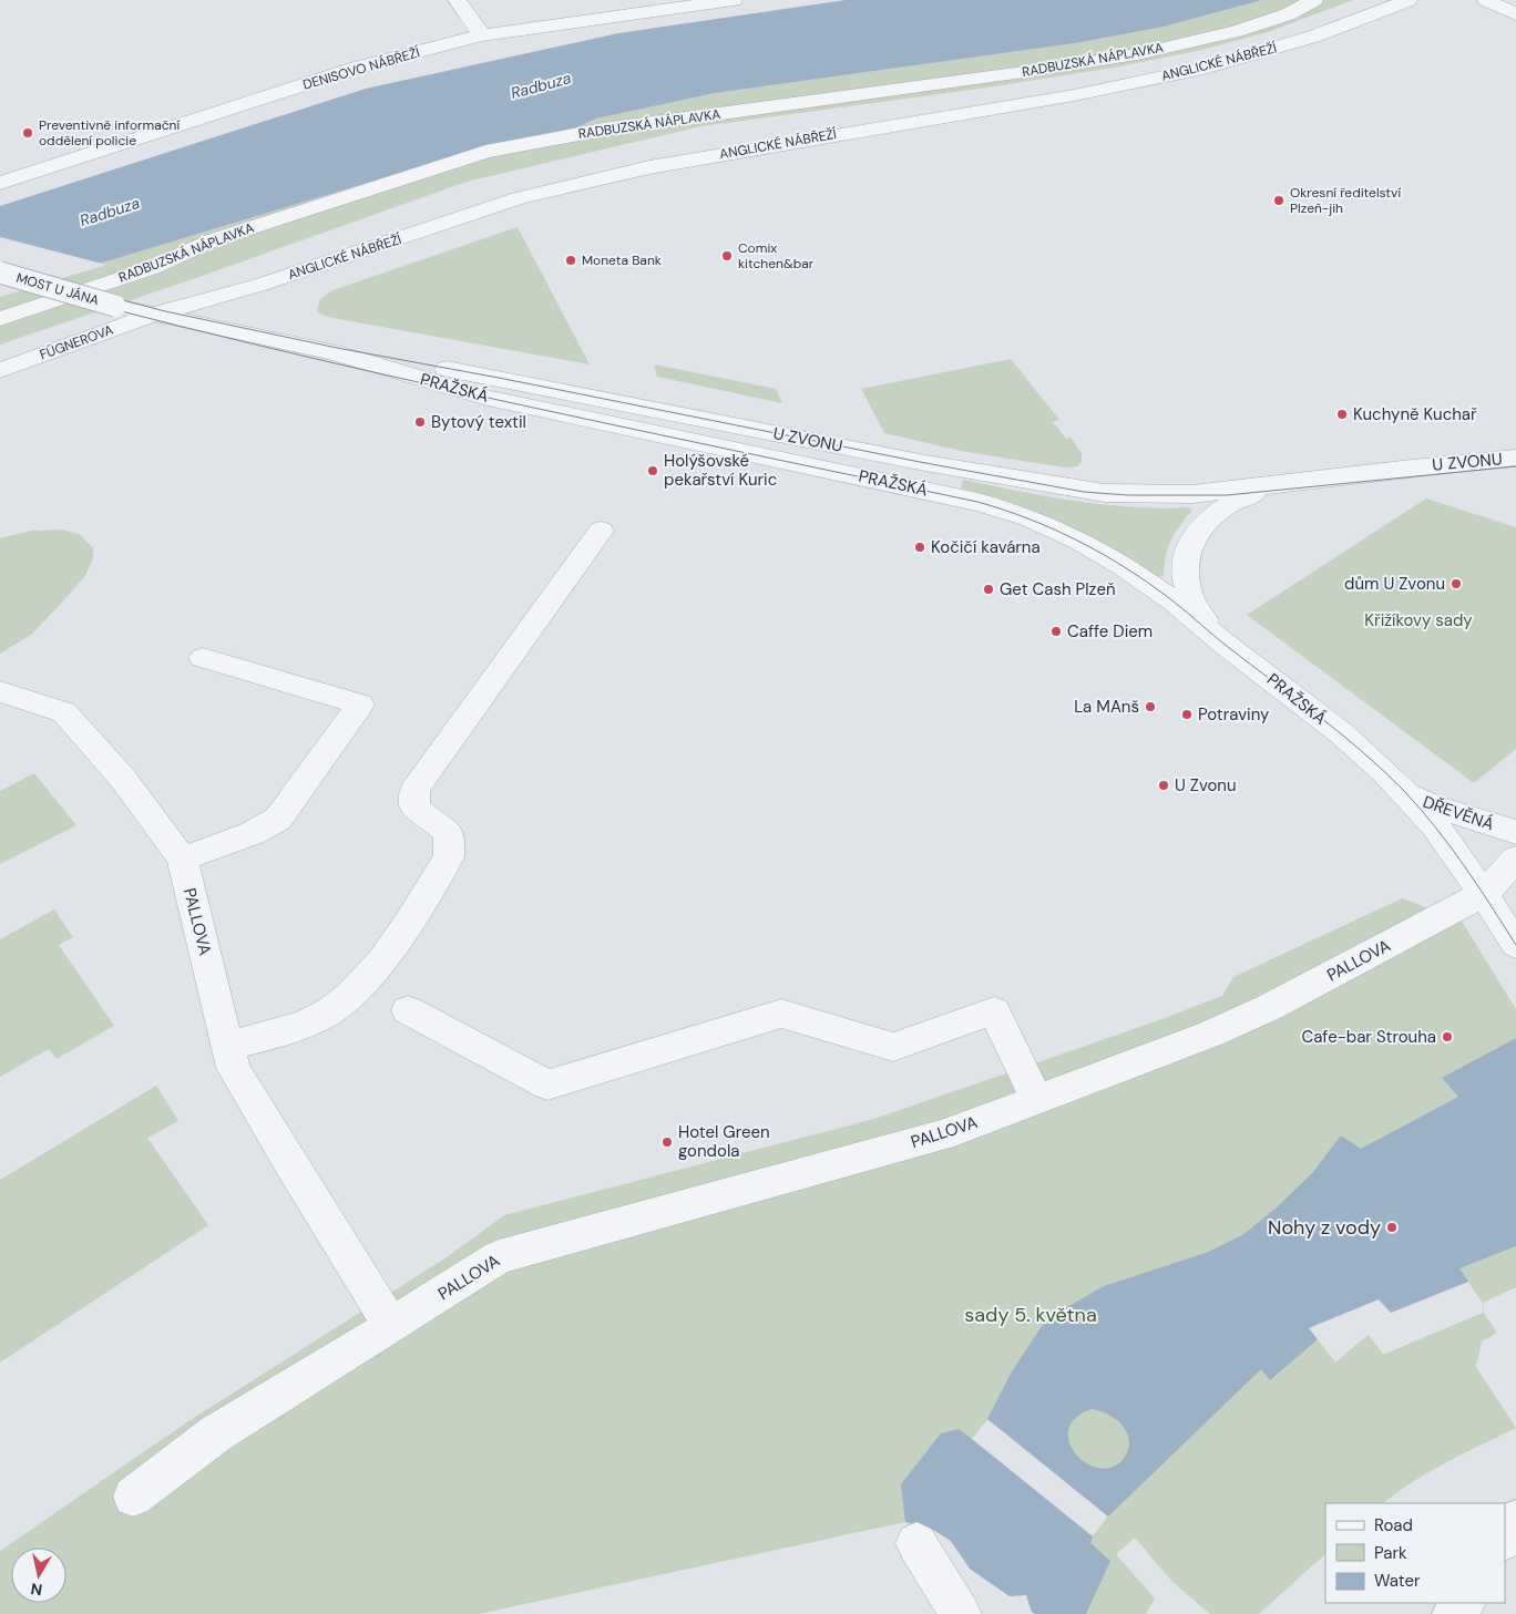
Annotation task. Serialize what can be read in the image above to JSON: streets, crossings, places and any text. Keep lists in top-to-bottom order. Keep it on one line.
{"streets":{"street":["RADBUZSKÁ NÁPLAVKA","ANGLICKÉ NÁBŘEŽÍ","DENISOVO NÁBŘEŽÍ","MOST U JÁNA","FÜGNEROVA","PRAŽSKÁ","U ZVONU","DŘEVĚNÁ","PALLOVA"]},"crossings":[["ANGLICKÉ NÁBŘEŽÍ","FÜGNEROVA"],["ANGLICKÉ NÁBŘEŽÍ","PRAŽSKÁ"],["MOST U JÁNA","PRAŽSKÁ"],["FÜGNEROVA","PRAŽSKÁ"],["PRAŽSKÁ","U ZVONU"],["PRAŽSKÁ","DŘEVĚNÁ"],["PRAŽSKÁ","PALLOVA"]],"water":["Radbuza"],"parks":["Křižíkovy sady","sady 5. května"],"places":["Preventivně informační oddělení policie","Okresní ředitelství Plzeň-jih","Comix kitchen&bar","Moneta Bank","Kuchyně Kuchař","Bytový textil","Holýšovské pekařství Kuric","Kočičí kavárna","dům U Zvonu","Get Cash Plzeň","Caffe Diem","La MAnš","Potraviny","U Zvonu","Cafe-bar Strouha","Hotel Green gondola","Nohy z vody"],"legend":["Road","Park","Water"],"north":"bottom"}
